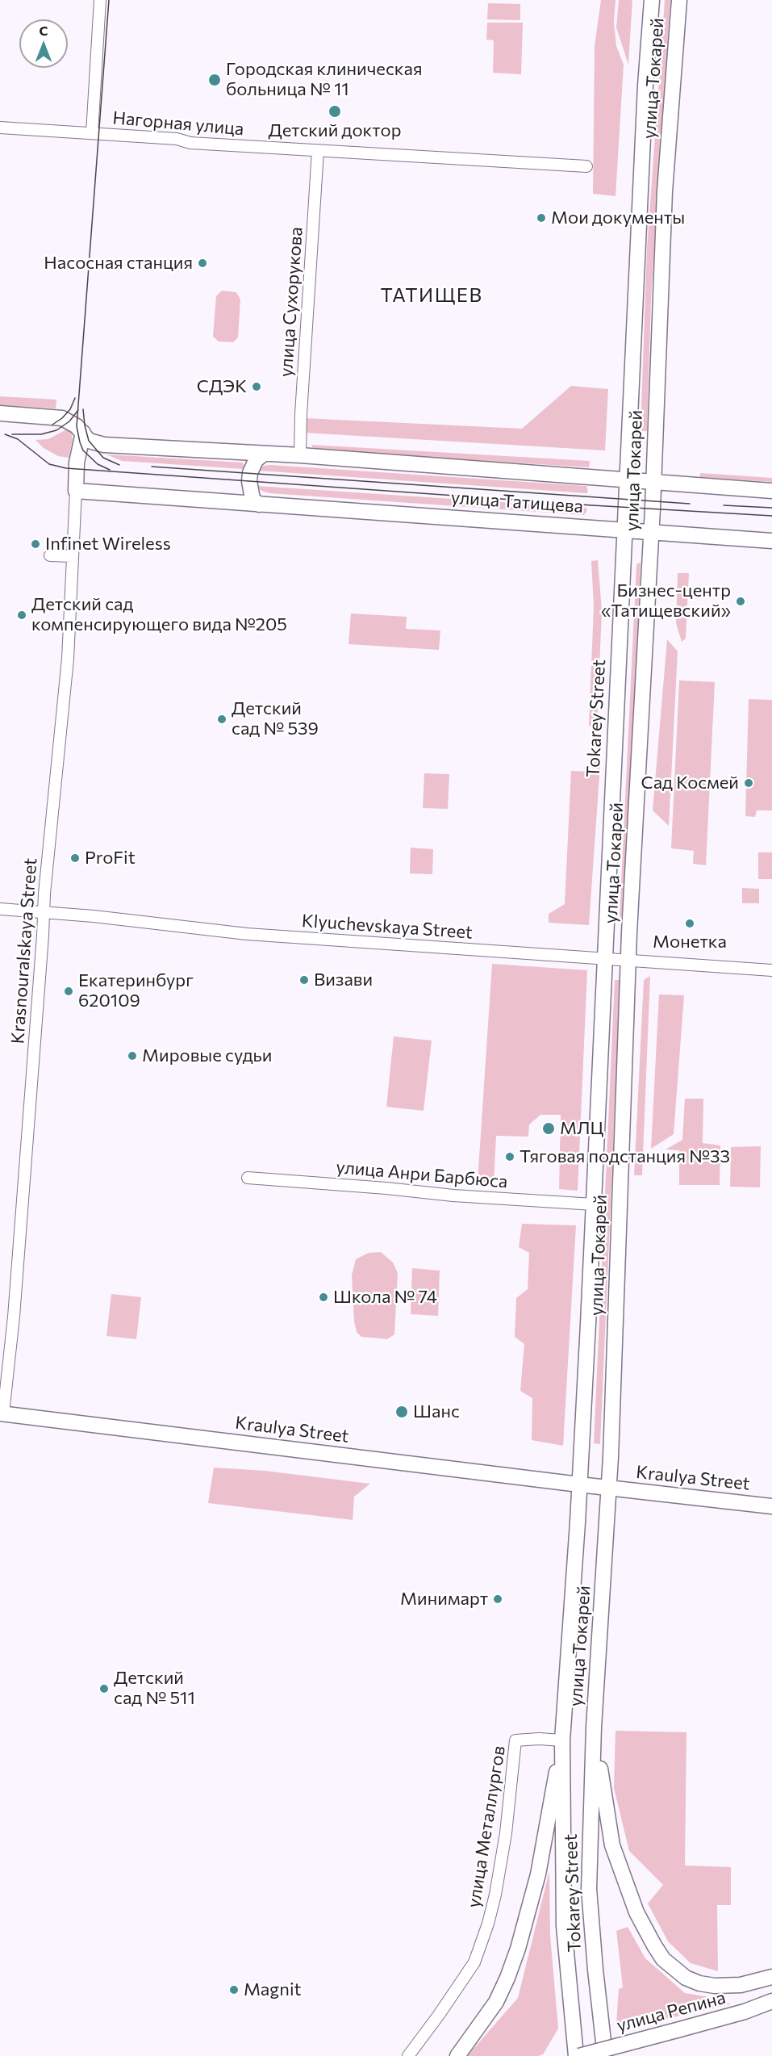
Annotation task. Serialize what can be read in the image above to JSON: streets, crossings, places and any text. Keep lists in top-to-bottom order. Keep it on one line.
{"streets":{"main road":["улица Токарей","улица Татищева","Tokarey Street","Kraulya Street","улица Репина"],"street":["Нагорная улица","улица Сухорукова","Klyuchevskaya Street","Krasnouralskaya Street","улица Анри Барбюса","улица Металлургов"]},"crossings":[["улица Токарей","улица Татищева"],["улица Токарей","Tokarey Street"],["улица Токарей","Klyuchevskaya Street"],["улица Токарей","улица Анри Барбюса"],["улица Токарей","Kraulya Street"],["улица Токарей","улица Металлургов"],["улица Токарей","улица Репина"],["Нагорная улица","улица Сухорукова"],["улица Сухорукова","улица Татищева"],["улица Татищева","Tokarey Street"],["улица Татищева","Krasnouralskaya Street"],["Tokarey Street","Klyuchevskaya Street"],["Klyuchevskaya Street","Krasnouralskaya Street"],["Krasnouralskaya Street","Kraulya Street"]],"districts":["ТАТИЩЕВ"],"places":["Городская клиническая больница № 11","Детский доктор","Мои документы","Насосная станция","СДЭК","Infinet Wireless","Бизнес-центр «Татищевский»","Детский сад компенсирующего вида №205","Детский сад № 539","Сад Космей","ProFit","Монетка","Визави","Екатеринбург 620109","Мировые судьи","МЛЦ","Тяговая подстанция №33","Школа № 74","Шанс","Минимарт","Детский сад № 511","Magnit"],"north":"top"}
